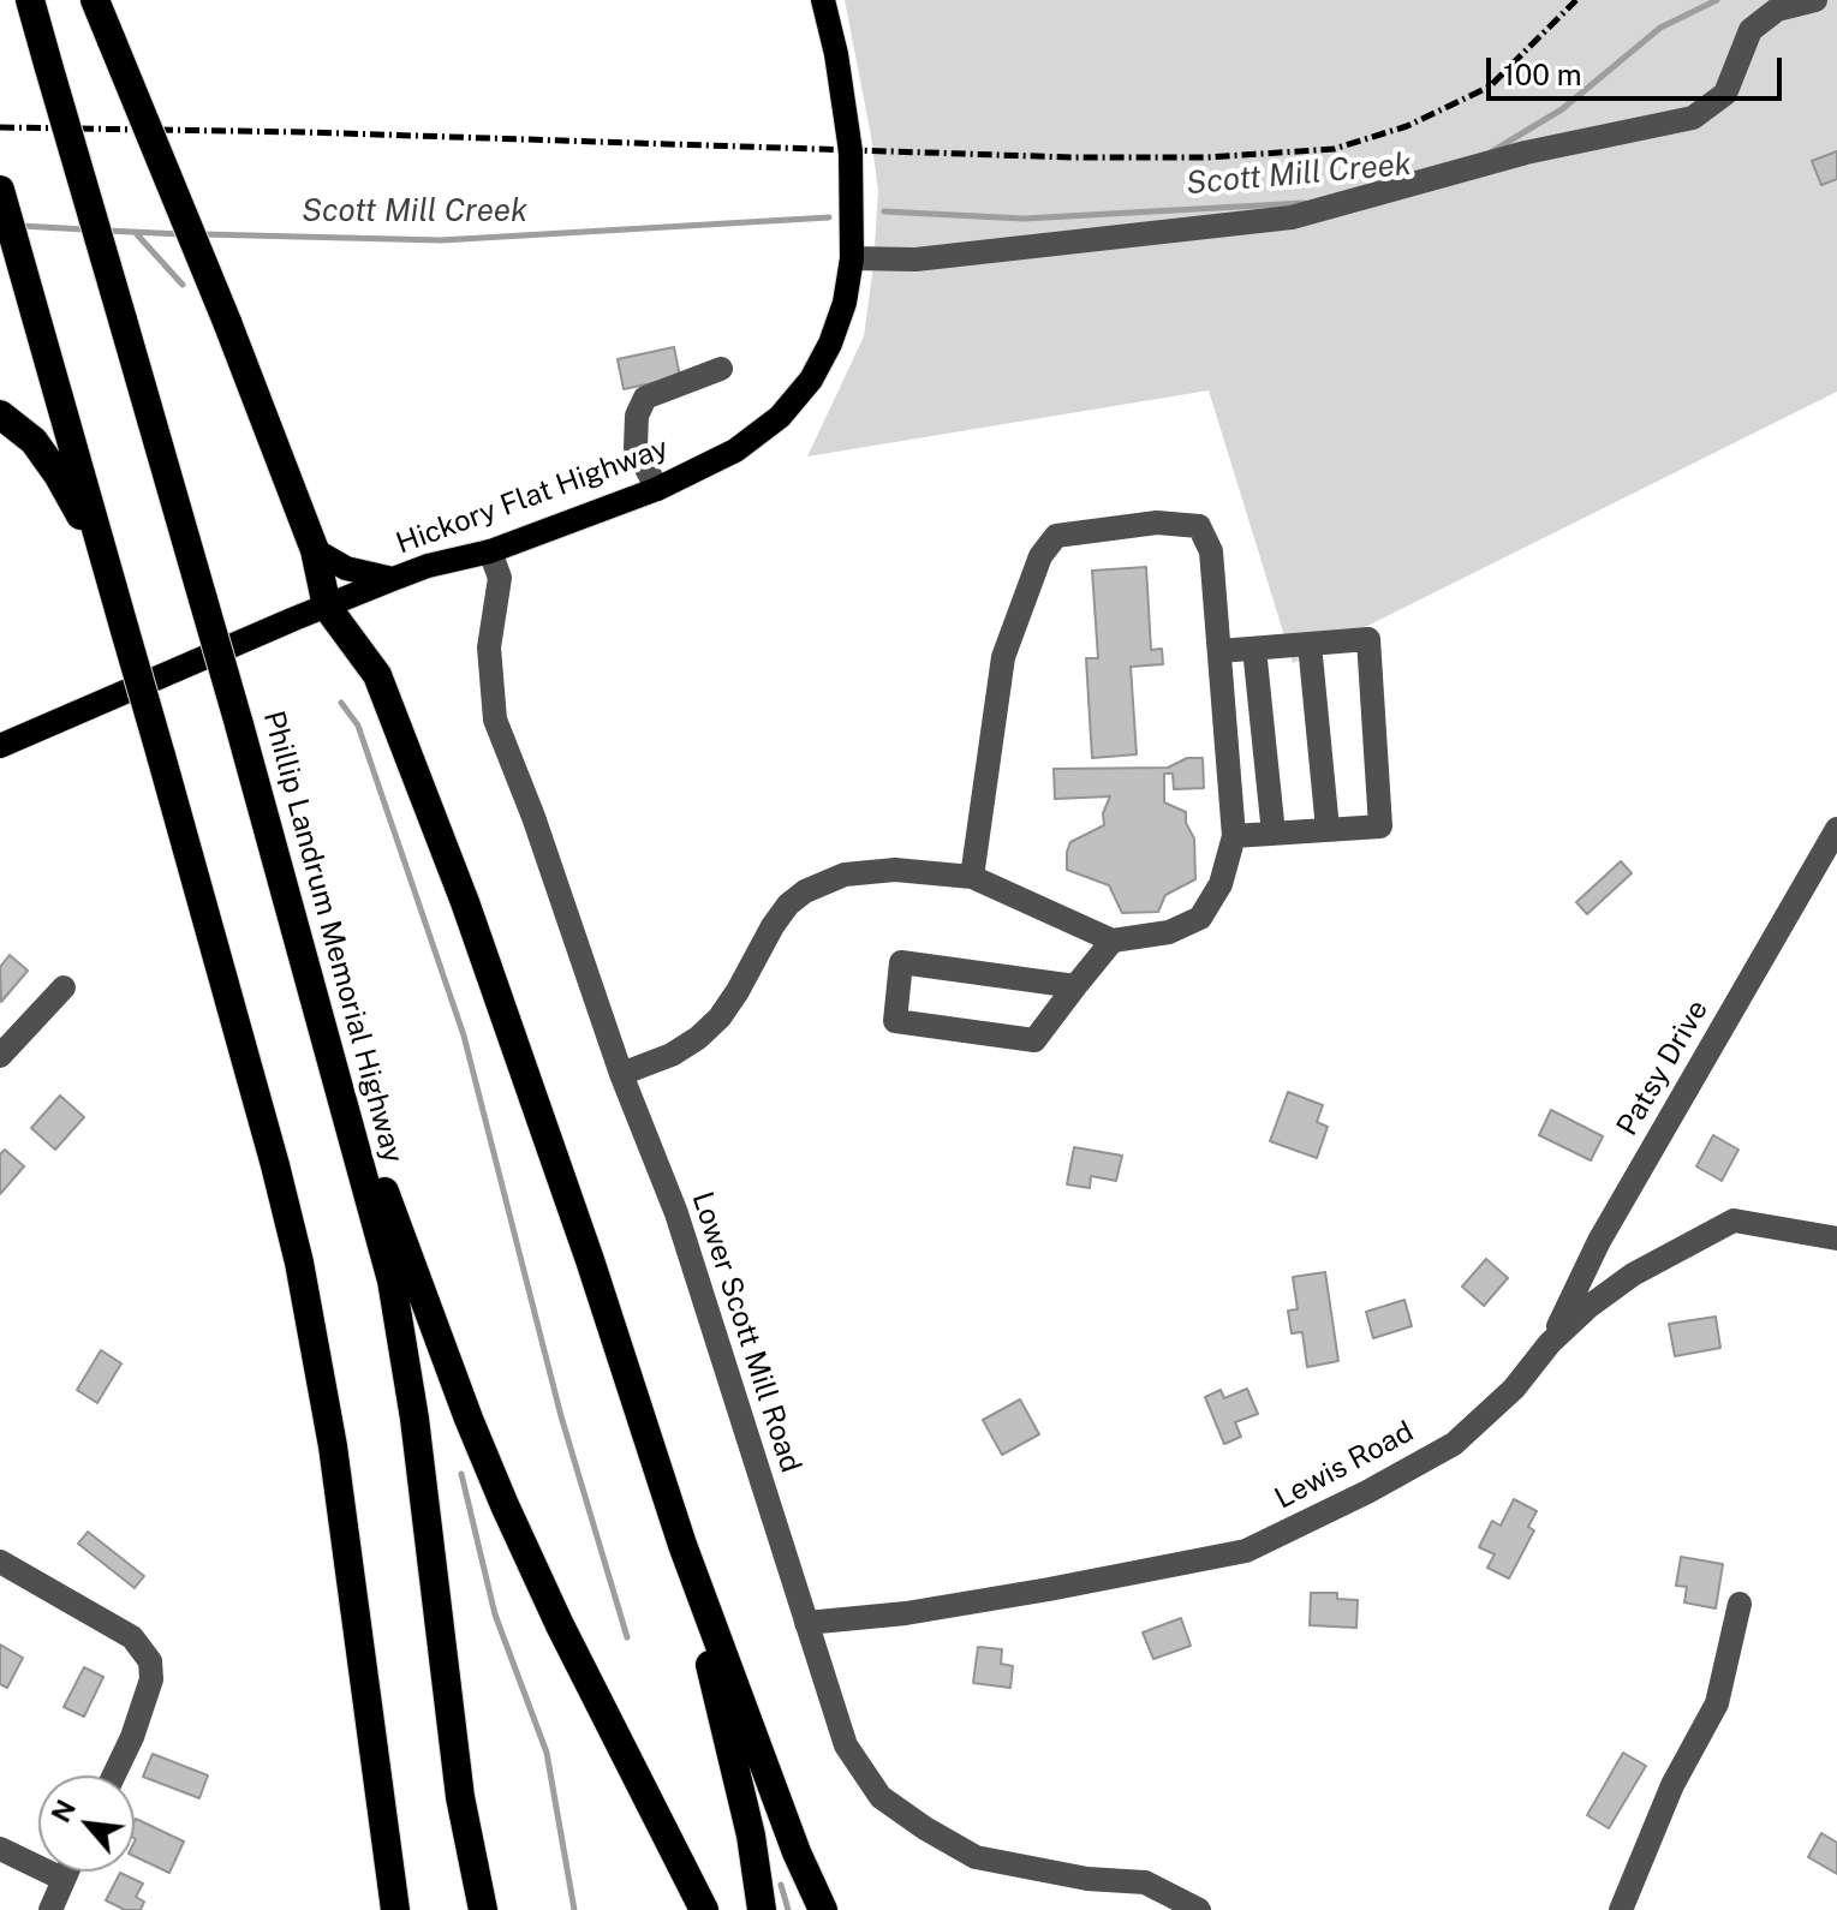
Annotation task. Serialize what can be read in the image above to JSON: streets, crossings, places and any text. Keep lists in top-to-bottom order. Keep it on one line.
{"streets":{"highway":["Phillip Landrum Memorial Highway"],"main road":["Hickory Flat Highway"],"street":["Patsy Drive","Lower Scott Mill Road","Lewis Road"]},"crossings":[["Hickory Flat Highway","Lower Scott Mill Road"],["Patsy Drive","Lewis Road"],["Lower Scott Mill Road","Lewis Road"]],"water":["Scott Mill Creek"],"scale_bar":"100 m","north":"top left"}
